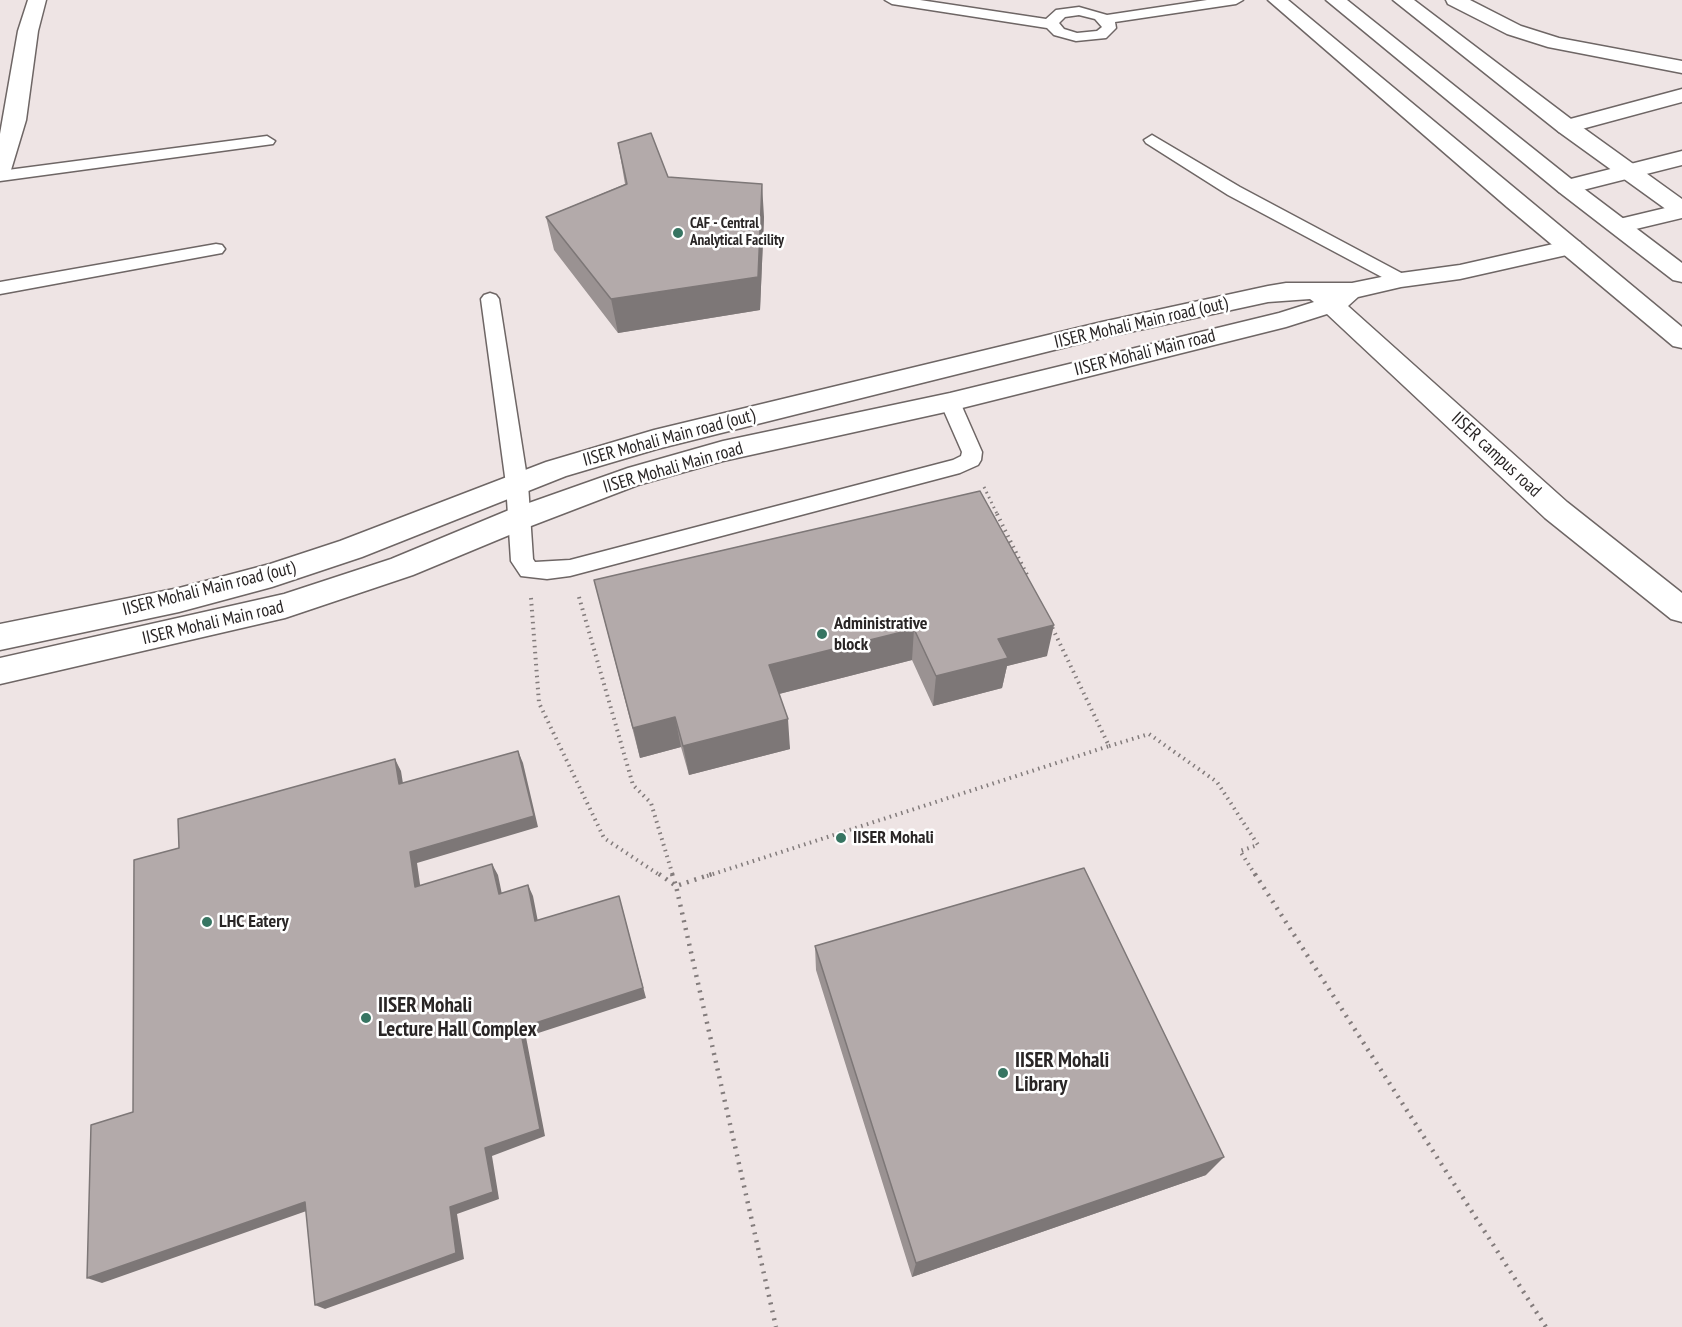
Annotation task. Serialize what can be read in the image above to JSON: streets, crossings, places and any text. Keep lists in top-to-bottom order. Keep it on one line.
{"streets":{"street":["IISER Mohali Main road (out)","IISER Mohali Main road","IISER campus road"]},"crossings":[["IISER Mohali Main road (out)","IISER Mohali Main road"],["IISER Mohali Main road (out)","IISER campus road"],["IISER Mohali Main road","IISER campus road"]],"places":["CAF - Central Analytical Facility","Administrative block","IISER Mohali","LHC Eatery","IISER Mohali Lecture Hall Complex","IISER Mohali Library"]}
